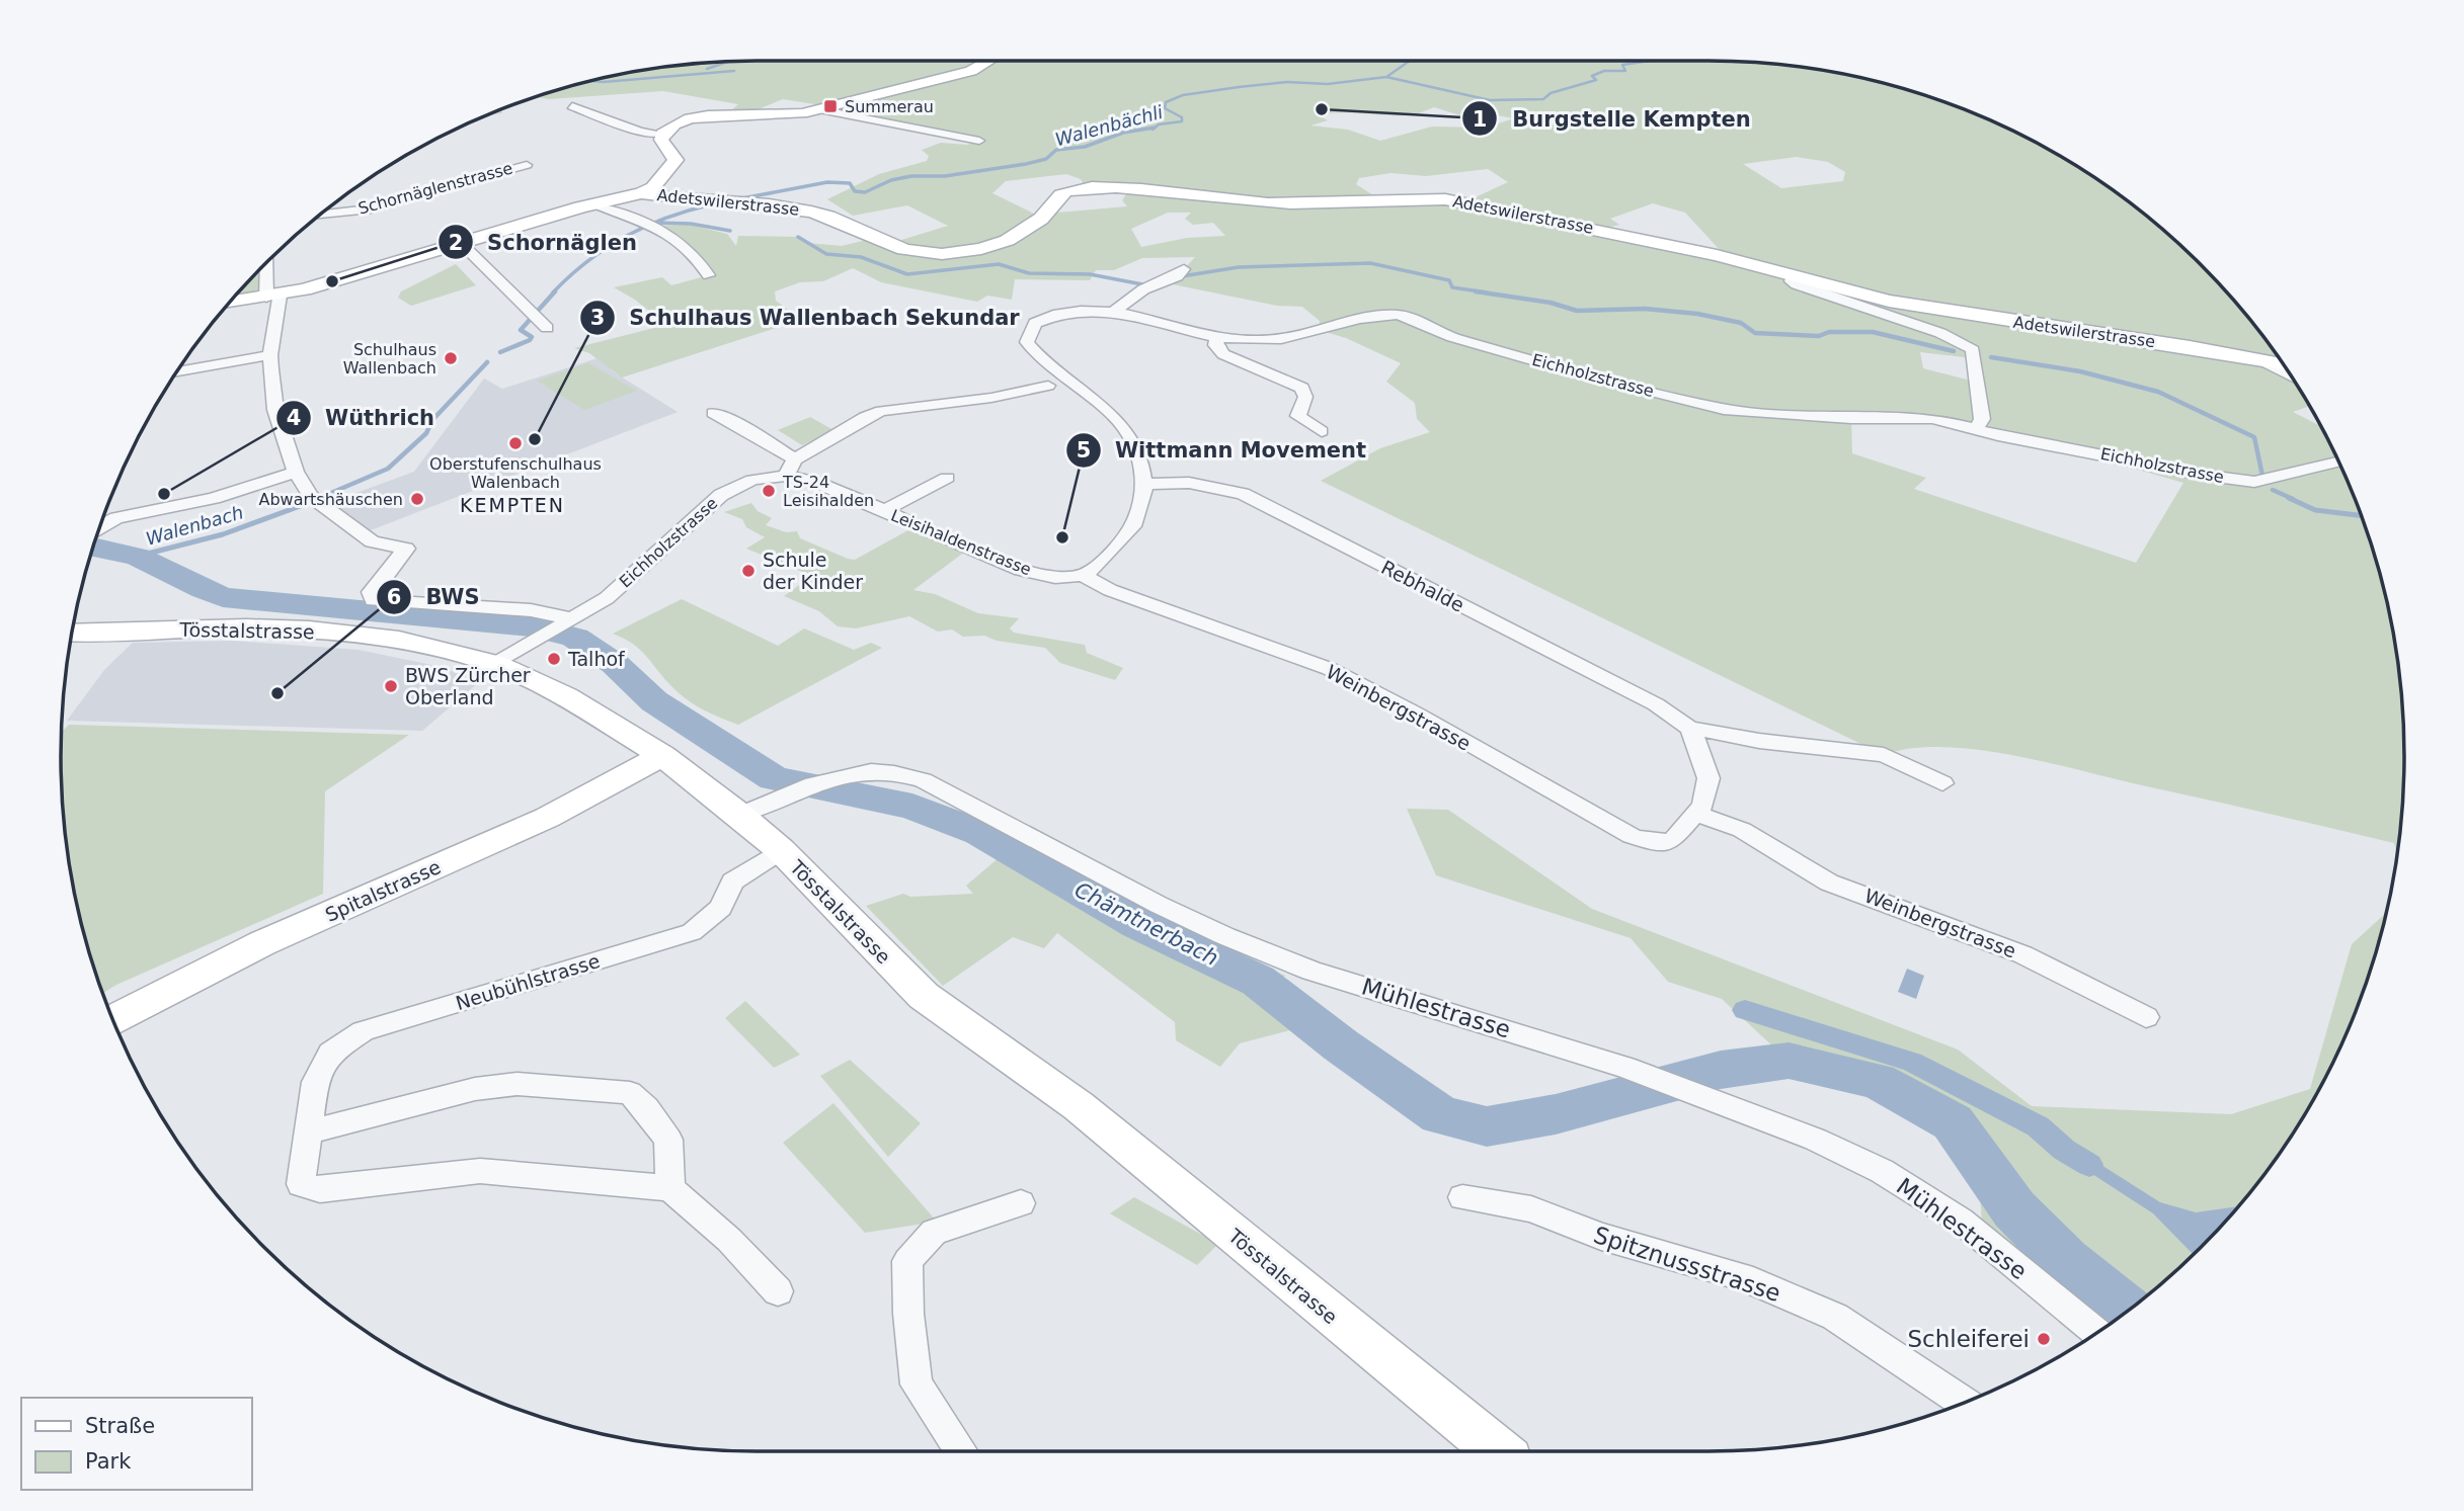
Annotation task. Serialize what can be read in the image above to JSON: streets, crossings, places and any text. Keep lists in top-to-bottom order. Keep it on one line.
{"streets":{"street":["Schornäglenstrasse","Adetswilerstrasse","Eichholzstrasse","Leisihaldenstrasse","Rebhalde","Tösstalstrasse","Weinbergstrasse","Spitalstrasse","Neubühlstrasse","Mühlestrasse","Spitznussstrasse"]},"crossings":[["Eichholzstrasse","Leisihaldenstrasse"],["Eichholzstrasse","Tösstalstrasse"],["Leisihaldenstrasse","Weinbergstrasse"],["Rebhalde","Weinbergstrasse"],["Tösstalstrasse","Spitalstrasse"],["Tösstalstrasse","Neubühlstrasse"],["Tösstalstrasse","Mühlestrasse"]],"districts":["KEMPTEN"],"water":["Walenbächli","Walenbach","Chämtnerbach"],"places":{"transit":["Summerau"],"other":["Burgstelle Kempten","Schornäglen","Schulhaus Wallenbach","Schulhaus Wallenbach Sekundar","Oberstufenschulhaus Walenbach","TS-24 Leisihalden","Wüthrich","Abwartshäuschen","Wittmann Movement","Schule der Kinder","Talhof","BWS Zürcher Oberland","BWS","Schleiferei"]},"legend":["Straße","Park"]}
